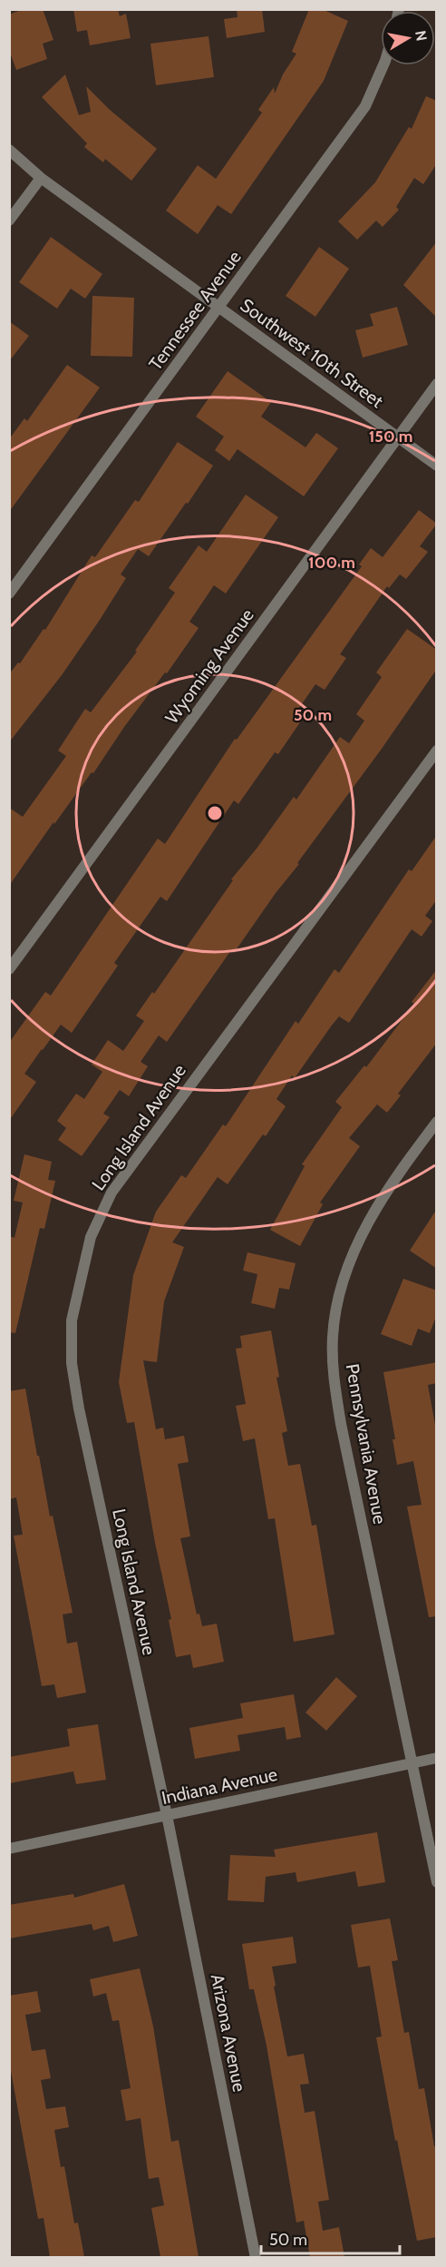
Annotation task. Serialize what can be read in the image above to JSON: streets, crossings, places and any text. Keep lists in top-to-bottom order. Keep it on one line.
{"streets":{"street":["Tennessee Avenue","Southwest 10th Street","Wyoming Avenue","Long Island Avenue","Pennsylvania Avenue","Indiana Avenue","Arizona Avenue"]},"crossings":[["Tennessee Avenue","Southwest 10th Street"],["Southwest 10th Street","Wyoming Avenue"],["Long Island Avenue","Indiana Avenue"],["Long Island Avenue","Arizona Avenue"],["Pennsylvania Avenue","Indiana Avenue"],["Indiana Avenue","Arizona Avenue"]],"scale_bar":"50 m","north":"right","rings":["150 m","100 m","50 m"]}
